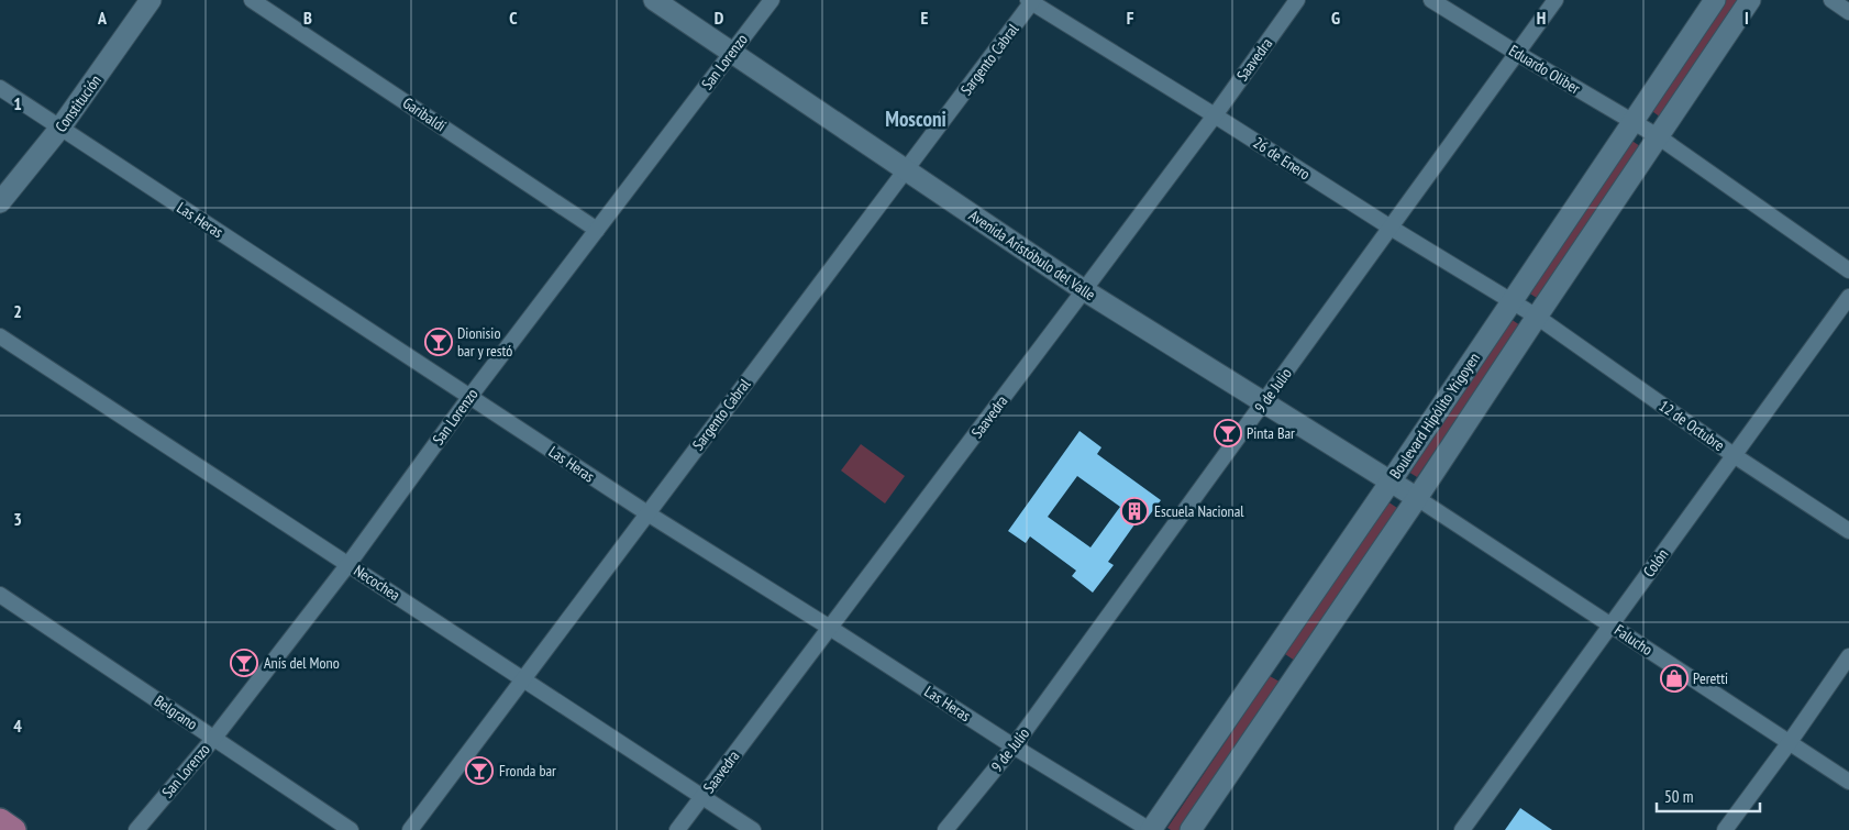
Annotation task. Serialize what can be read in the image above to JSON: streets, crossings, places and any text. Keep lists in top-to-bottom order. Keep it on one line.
{"streets":{"main road":["Constitución","Avenida Aristóbulo del Valle","Boulevard Hipólito Yrigoyen"],"street":["Sargento Cabral","Saavedra","San Lorenzo","Eduardo Oliber","Garibaldi","26 de Enero","Las Heras","9 de Julio","12 de Octubre","Colón","Necochea","Falucho","Belgrano"]},"crossings":[["Sargento Cabral","26 de Enero"],["Sargento Cabral","Las Heras"],["Sargento Cabral","Avenida Aristóbulo del Valle"],["Sargento Cabral","Necochea"],["Saavedra","26 de Enero"],["Saavedra","Las Heras"],["Saavedra","Avenida Aristóbulo del Valle"],["Saavedra","Necochea"],["San Lorenzo","Garibaldi"],["San Lorenzo","Las Heras"],["San Lorenzo","Avenida Aristóbulo del Valle"],["San Lorenzo","Necochea"],["San Lorenzo","Belgrano"],["Eduardo Oliber","9 de Julio"],["Eduardo Oliber","Boulevard Hipólito Yrigoyen"],["Constitución","Las Heras"],["26 de Enero","9 de Julio"],["26 de Enero","Boulevard Hipólito Yrigoyen"],["26 de Enero","12 de Octubre"],["Las Heras","9 de Julio"],["Las Heras","Boulevard Hipólito Yrigoyen"],["Avenida Aristóbulo del Valle","9 de Julio"],["Avenida Aristóbulo del Valle","Boulevard Hipólito Yrigoyen"],["Avenida Aristóbulo del Valle","Falucho"],["Boulevard Hipólito Yrigoyen","12 de Octubre"],["Boulevard Hipólito Yrigoyen","Falucho"],["12 de Octubre","Colón"],["Colón","Falucho"]],"districts":["Mosconi"],"places":{"bar":["Dionisio bar y restó","Pinta Bar","Anís del Mono","Fronda bar"],"building":["Escuela Nacional"],"shop":["Peretti"]},"scale_bar":"50 m","grid":{"columns":["A","B","C","D","E","F","G","H","I"],"rows":["1","2","3","4"]}}
